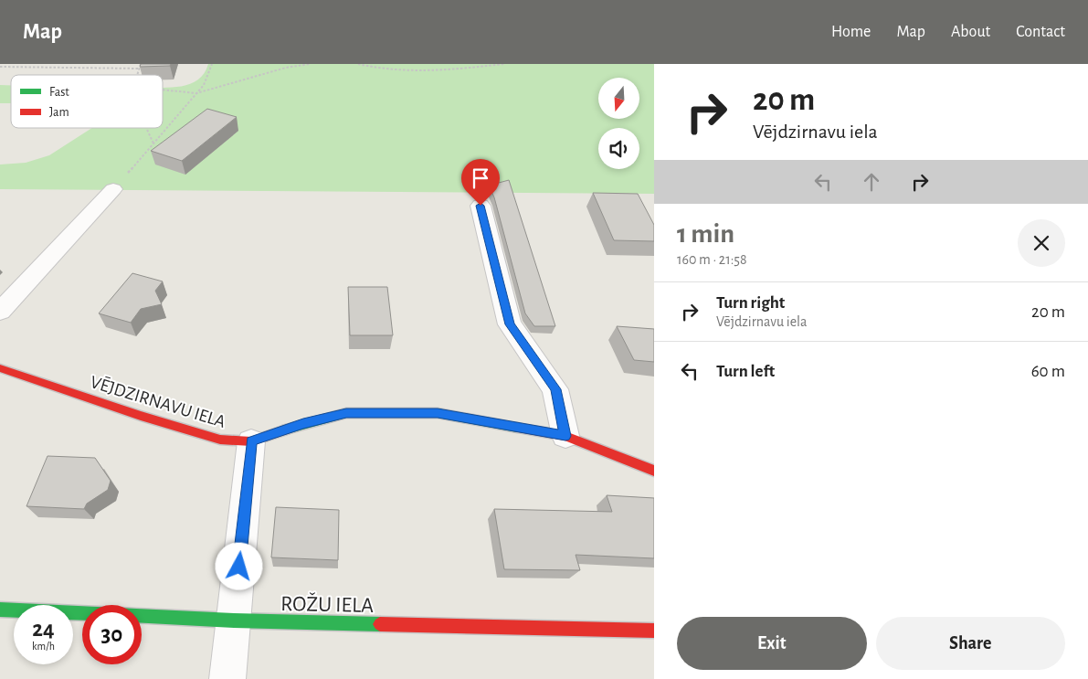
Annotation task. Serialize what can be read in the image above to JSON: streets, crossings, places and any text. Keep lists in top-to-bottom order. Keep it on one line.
{"streets":{"street":["VĒJDZIRNAVU IELA","ROŽU IELA"]},"legend":["Fast","Jam"],"north":"bottom","page":{"header":"Map","nav":["Home","Map","About","Contact"],"turn":["20 m","Vējdzirnavu iela"],"heading":["1 min","160 m · 21:58"],"list":[{"name":"Turn right","note":"Vējdzirnavu iela","value":"20 m"},{"name":"Turn left","value":"60 m"}],"speed":"24 km/h","limit":"30","buttons":["Exit","Share"]}}
